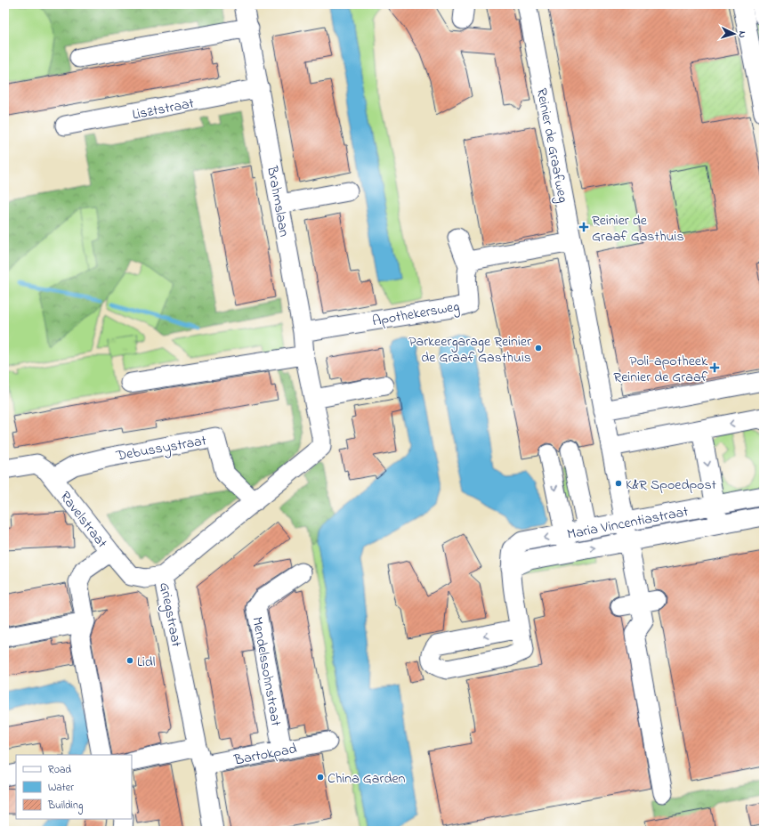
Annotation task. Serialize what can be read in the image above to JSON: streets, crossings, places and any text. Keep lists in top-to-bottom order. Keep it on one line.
{"streets":{"street":["Lisztstraat","Reinier de Graafweg","Brahmslaan","Apothekersweg","Debussystraat","Ravelstraat","Maria Vincentiastraat","Griegstraat","Mendelssohnstraat","Bartokpad"]},"crossings":[["Lisztstraat","Brahmslaan"],["Reinier de Graafweg","Maria Vincentiastraat"],["Brahmslaan","Apothekersweg"],["Brahmslaan","Griegstraat"],["Debussystraat","Ravelstraat"],["Debussystraat","Griegstraat"],["Ravelstraat","Griegstraat"],["Griegstraat","Bartokpad"],["Mendelssohnstraat","Bartokpad"]],"places":{"health":["Reinier de Graaf Gasthuis","Poli-apotheek Reinier de Graaf"],"other":["Parkeergarage Reinier de Graaf Gasthuis","K&R Spoedpost","Lidl","China Garden"]},"legend":["Road","Water","Building"],"north":"right"}
